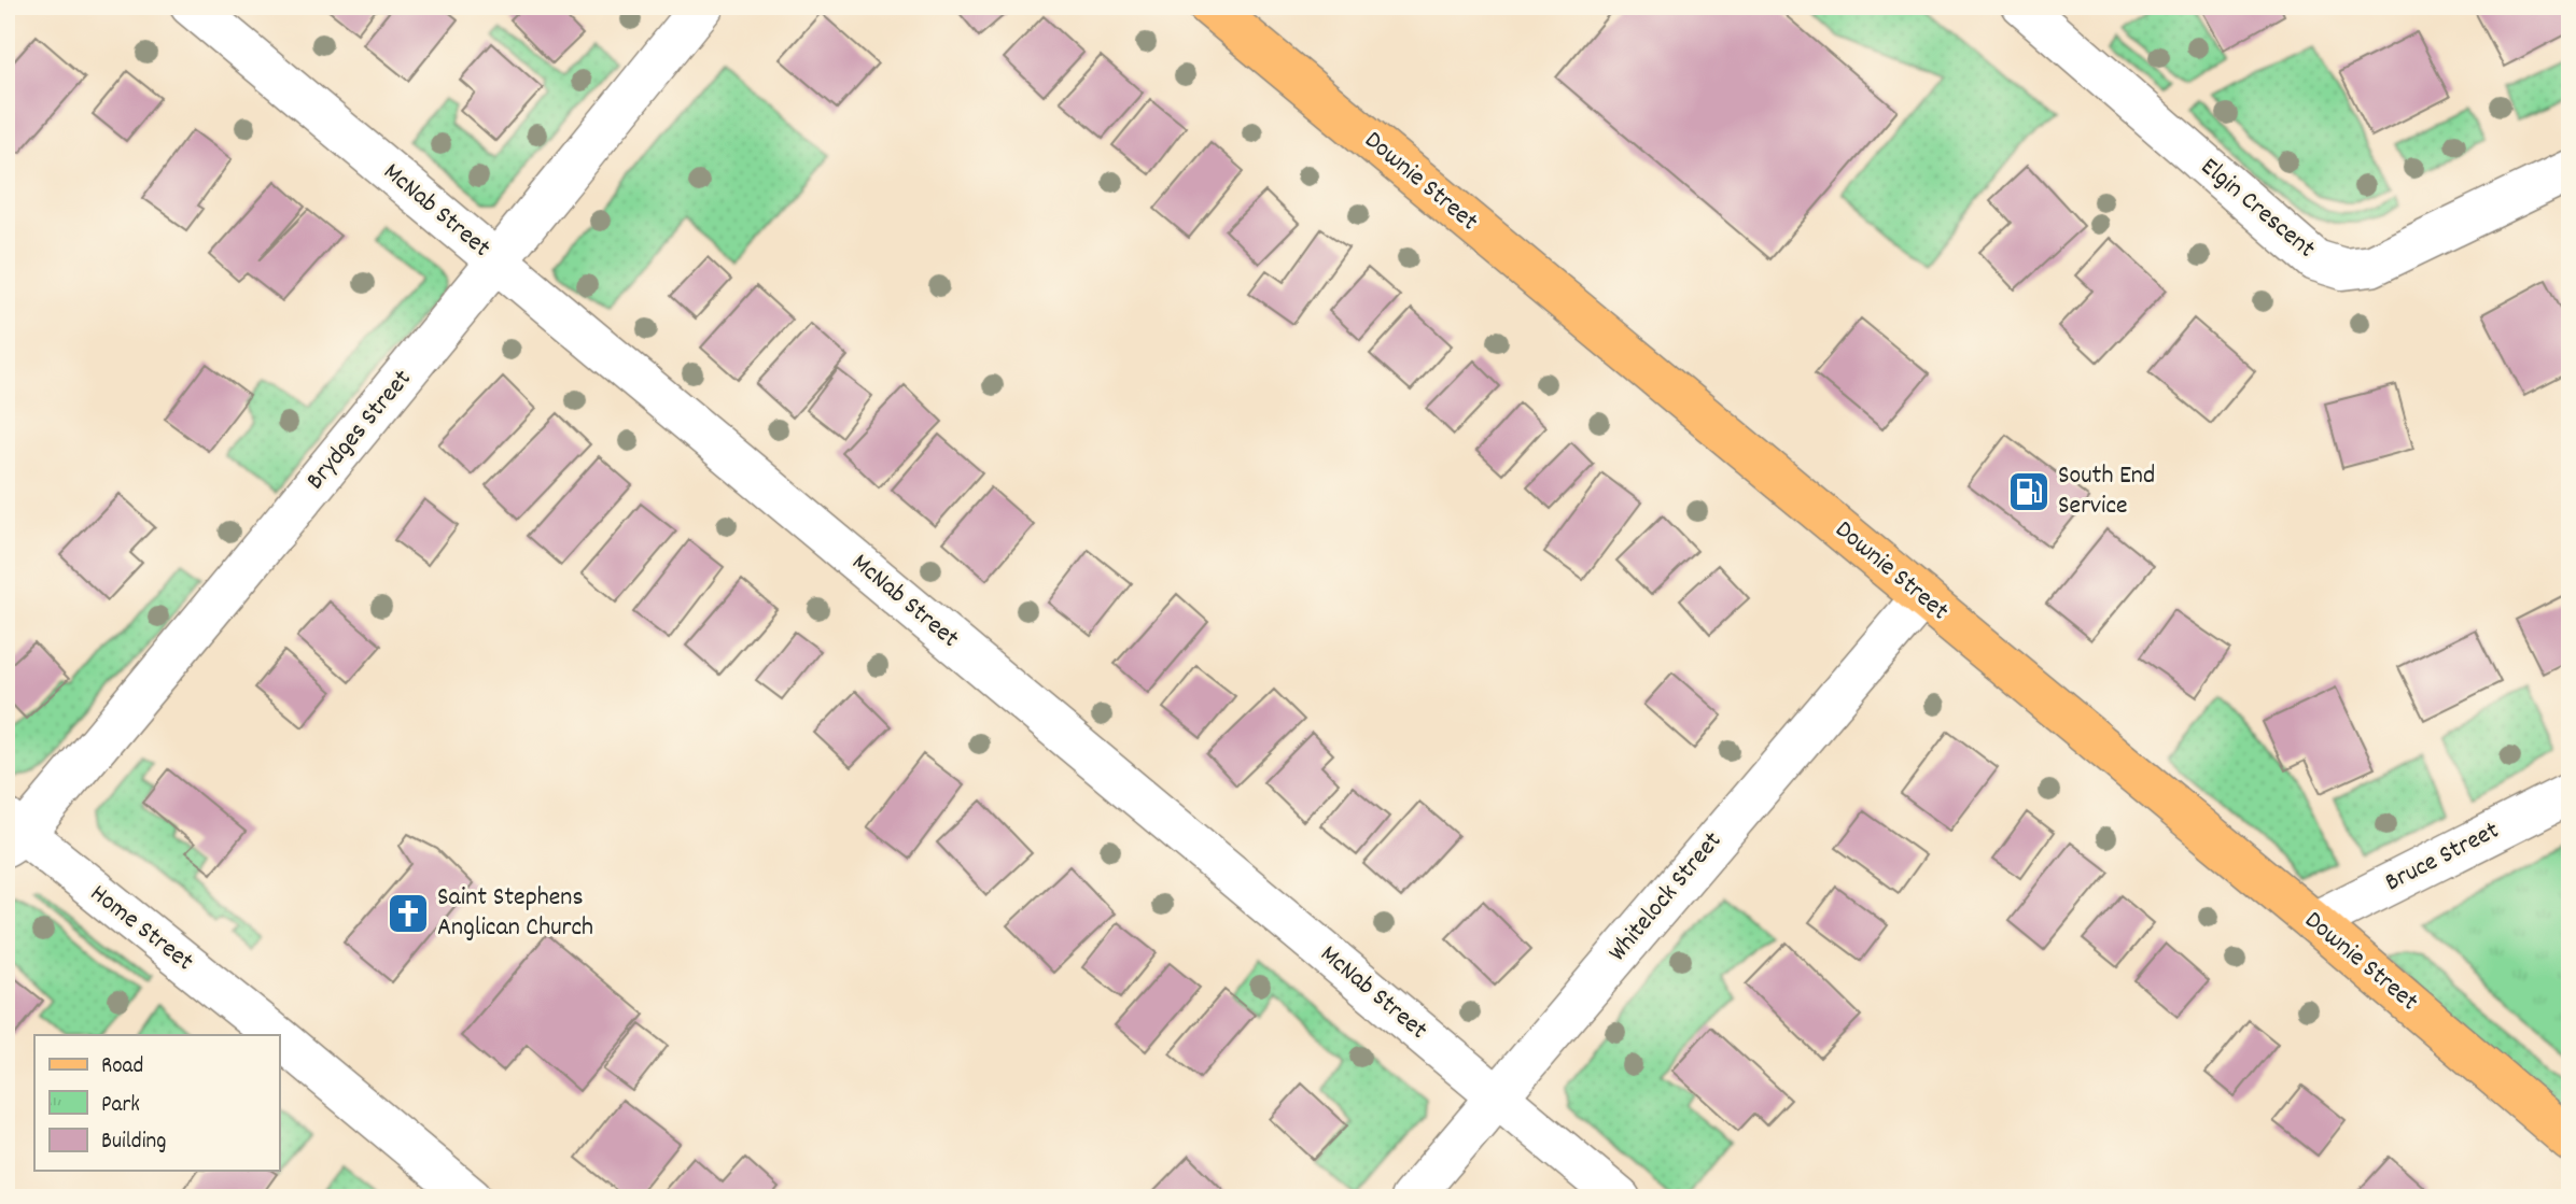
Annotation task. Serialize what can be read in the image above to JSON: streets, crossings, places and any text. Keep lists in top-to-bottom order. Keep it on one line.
{"streets":{"main road":["Downie Street"],"street":["Elgin Crescent","McNab Street","Brydges Street","Bruce Street","Whitelock Street","Home Street"]},"crossings":[["Downie Street","Bruce Street"],["Downie Street","Whitelock Street"],["McNab Street","Brydges Street"],["McNab Street","Whitelock Street"],["Brydges Street","Home Street"]],"places":{"fuel station":["South End Service"],"church":["Saint Stephens Anglican Church"]},"legend":["Road","Park","Building"]}
